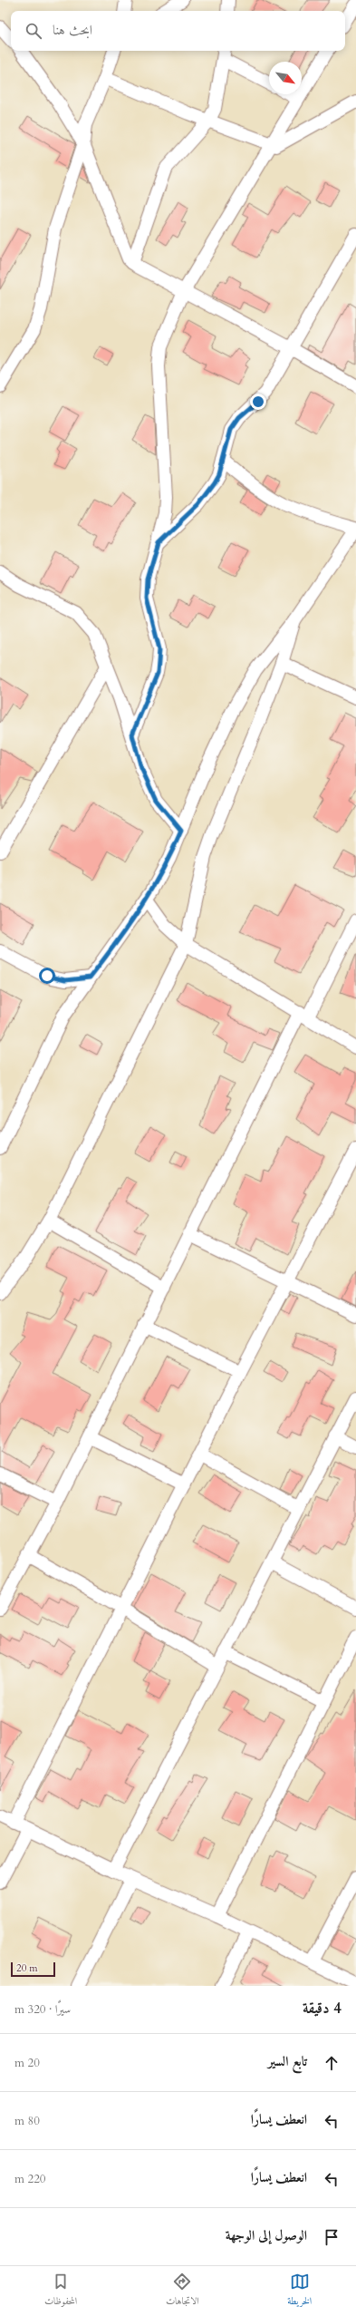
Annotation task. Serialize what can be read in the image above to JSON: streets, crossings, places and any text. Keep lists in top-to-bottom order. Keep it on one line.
{"scale_bar":"20 m","north":"bottom right","page":{"search":"ابحث هنا","scale":"20 m","heading":["4 دقيقة","سيرًا · 320 m"],"list":[["تابع السير","20 m"],["انعطف يسارًا","80 m"],["انعطف يسارًا","220 m"],"الوصول إلى الوجهة"],"nav":["الخريطة","الاتجاهات","المحفوظات"]}}
